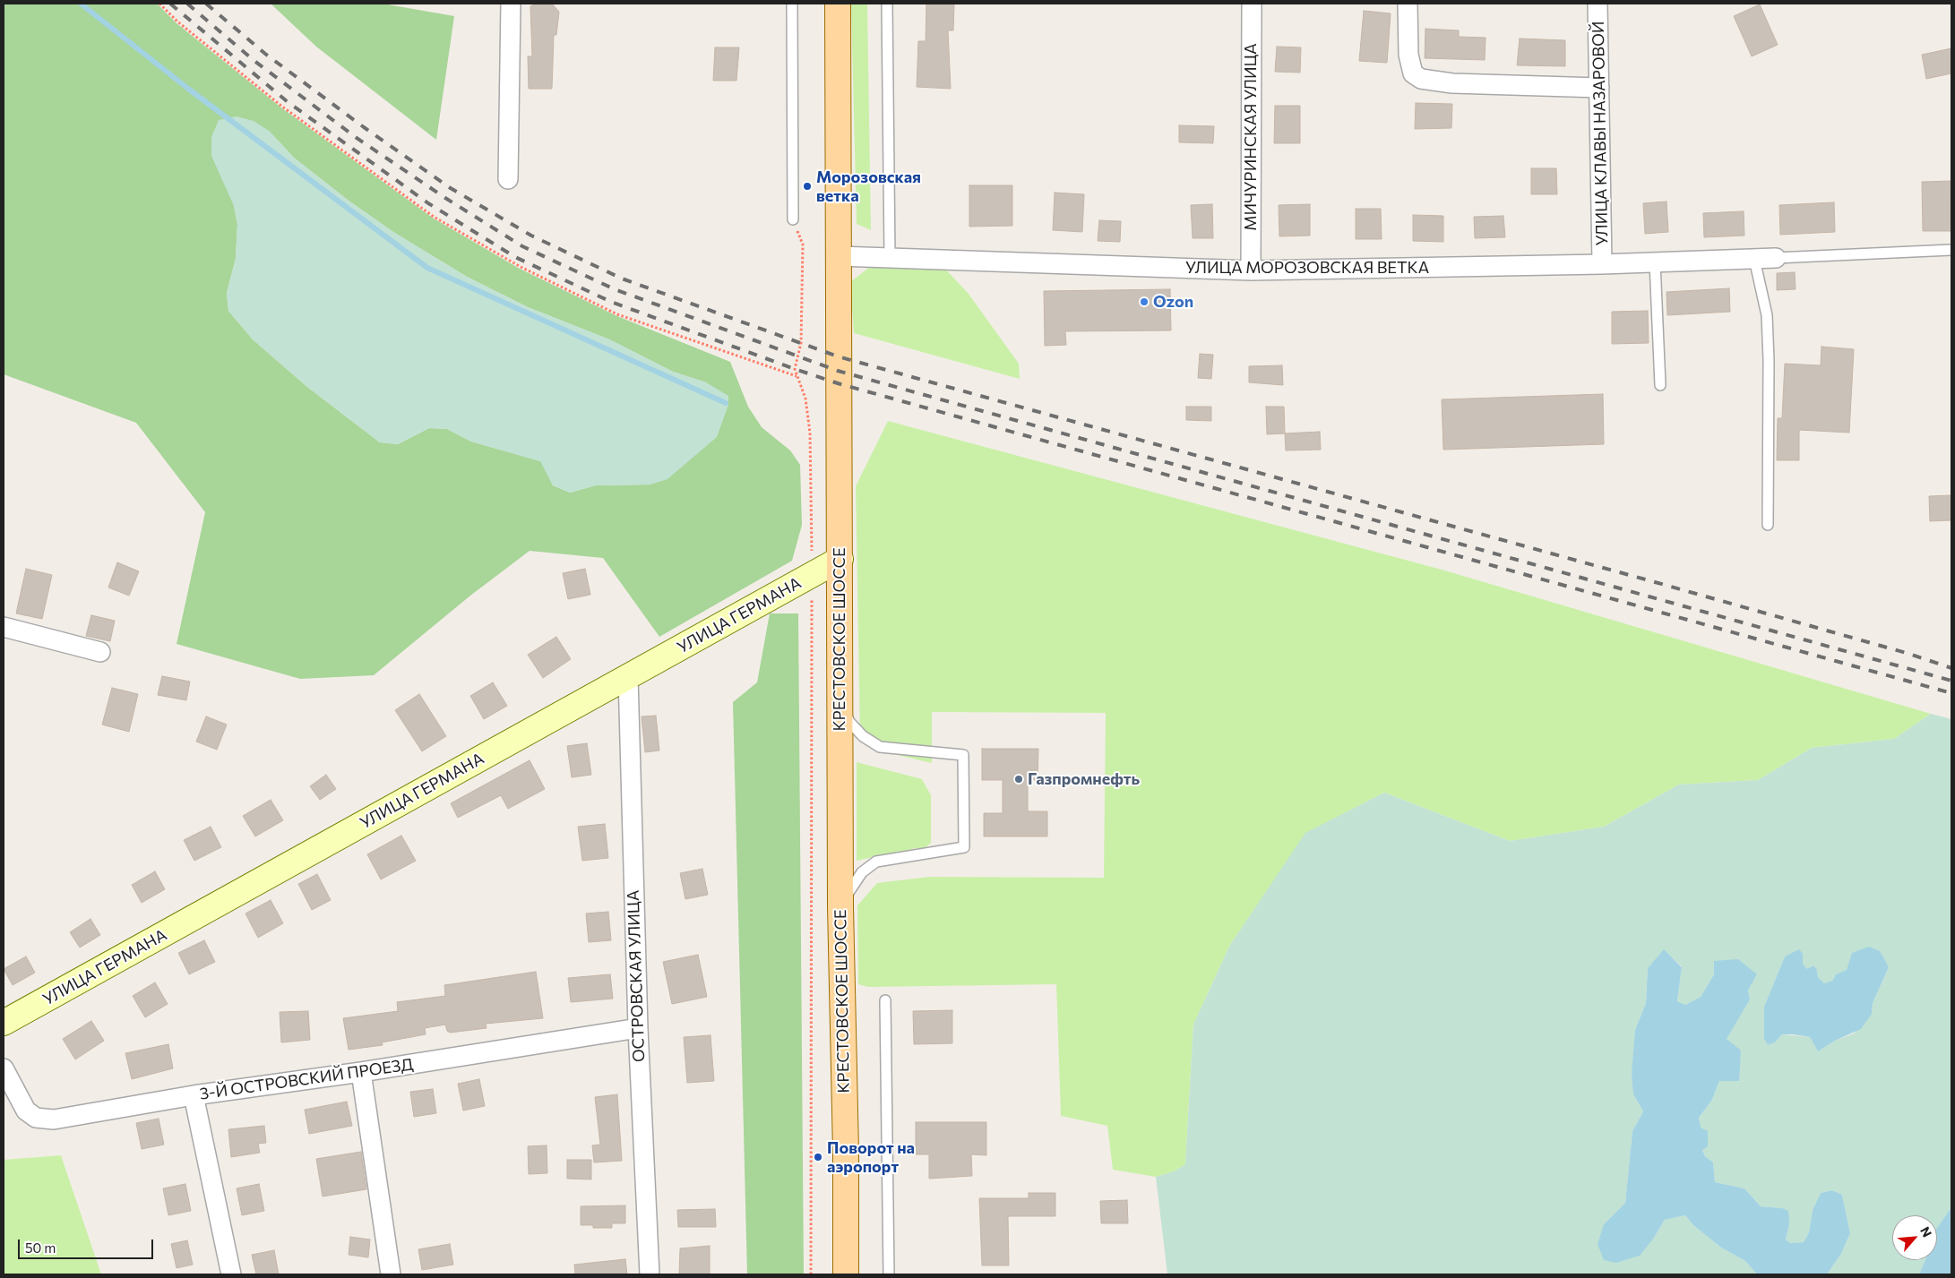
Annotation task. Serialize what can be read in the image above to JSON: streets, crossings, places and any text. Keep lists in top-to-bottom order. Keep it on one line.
{"streets":{"main road":["КРЕСТОВСКОЕ ШОССЕ"],"street":["УЛИЦА КЛАВЫ НАЗАРОВОЙ","МИЧУРИНСКАЯ УЛИЦА","УЛИЦА МОРОЗОВСКАЯ ВЕТКА","УЛИЦА ГЕРМАНА","ОСТРОВСКАЯ УЛИЦА","3-Й ОСТРОВСКИЙ ПРОЕЗД"]},"crossings":[["УЛИЦА КЛАВЫ НАЗАРОВОЙ","УЛИЦА МОРОЗОВСКАЯ ВЕТКА"],["МИЧУРИНСКАЯ УЛИЦА","УЛИЦА МОРОЗОВСКАЯ ВЕТКА"],["УЛИЦА МОРОЗОВСКАЯ ВЕТКА","КРЕСТОВСКОЕ ШОССЕ"],["УЛИЦА ГЕРМАНА","КРЕСТОВСКОЕ ШОССЕ"],["УЛИЦА ГЕРМАНА","ОСТРОВСКАЯ УЛИЦА"],["ОСТРОВСКАЯ УЛИЦА","3-Й ОСТРОВСКИЙ ПРОЕЗД"]],"places":["Морозовская ветка","Ozon","Газпромнефть","Поворот на аэропорт"],"scale_bar":"50 m","north":"top right"}
